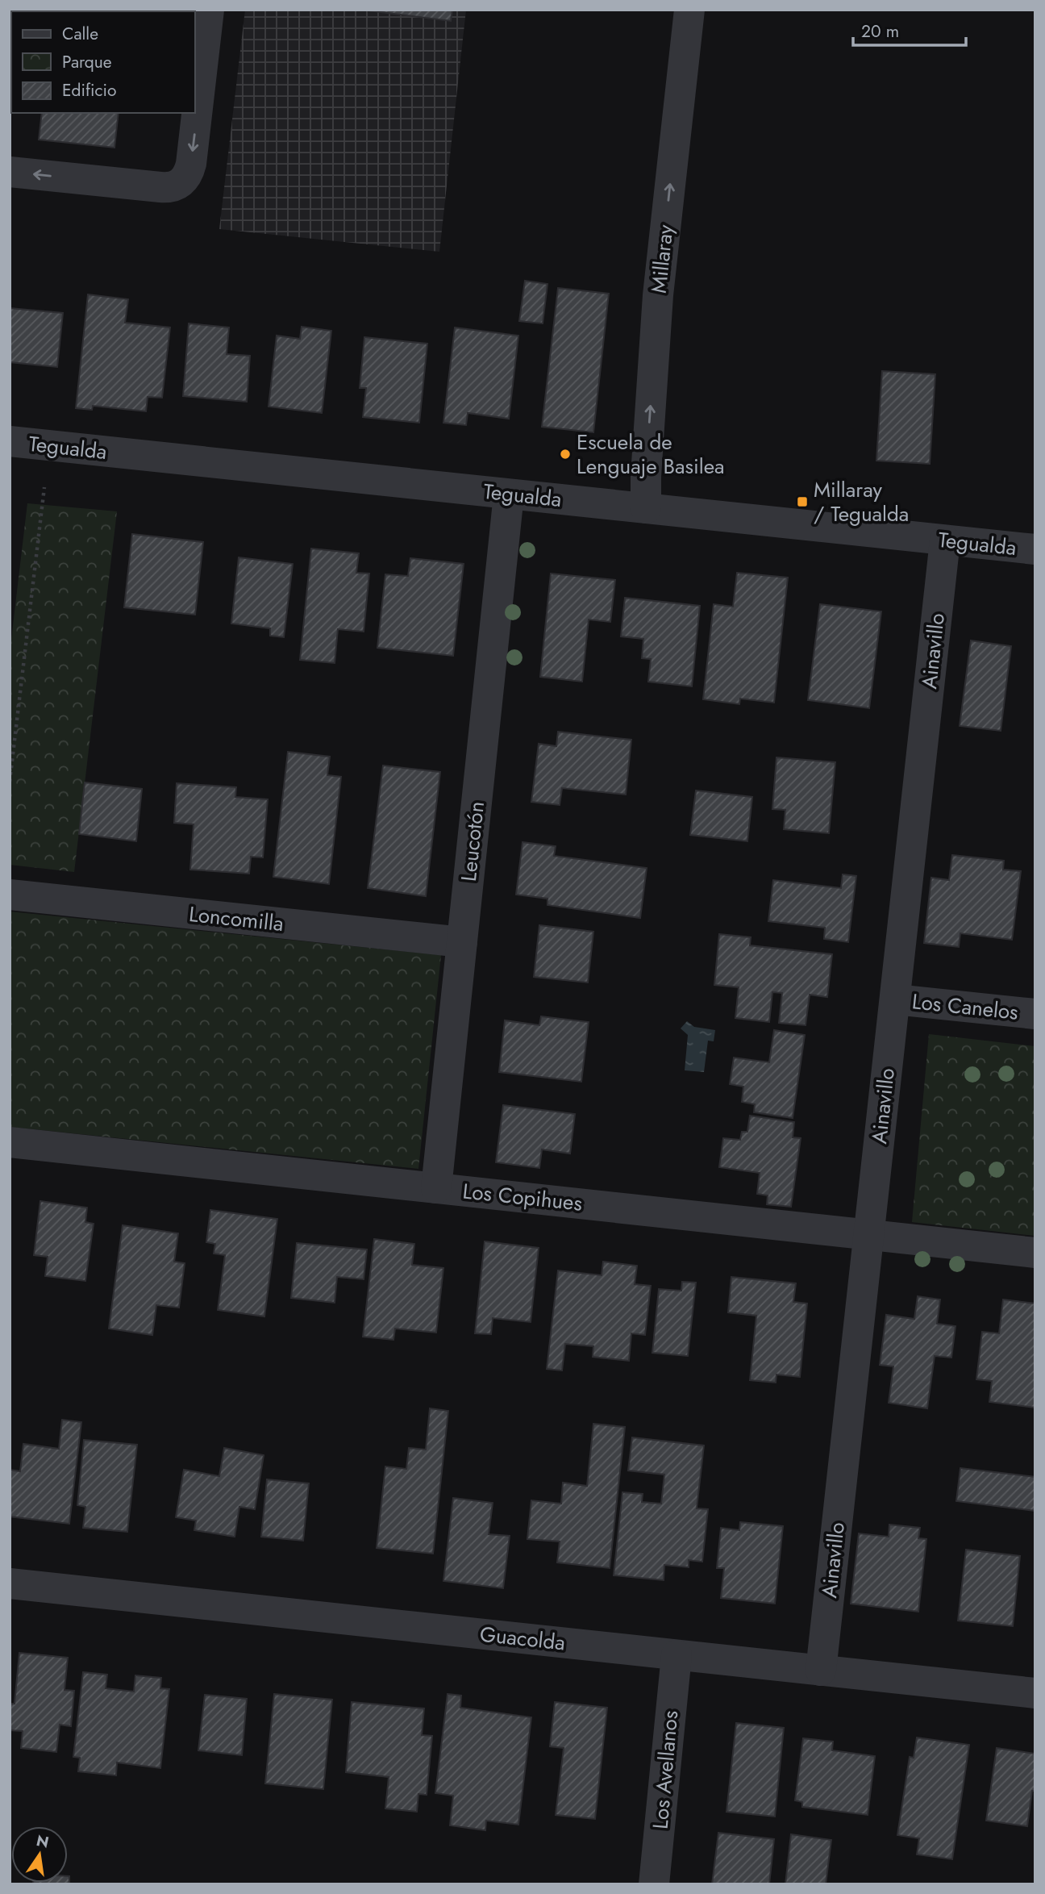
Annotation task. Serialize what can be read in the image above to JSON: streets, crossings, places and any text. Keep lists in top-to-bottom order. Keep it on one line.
{"streets":{"street":["Millaray","Tegualda","Ainavillo","Leucotón","Loncomilla","Los Canelos","Los Copihues","Guacolda","Los Avellanos"]},"crossings":[["Millaray","Tegualda"],["Tegualda","Ainavillo"],["Tegualda","Leucotón"],["Ainavillo","Los Canelos"],["Ainavillo","Los Copihues"],["Ainavillo","Guacolda"],["Leucotón","Loncomilla"],["Leucotón","Los Copihues"],["Guacolda","Los Avellanos"]],"one_way":["Millaray"],"places":{"other":["Escuela de Lenguaje Basilea"],"transit":["Millaray / Tegualda"]},"legend":["Calle","Parque","Edificio"],"scale_bar":"20 m","north":"top"}
